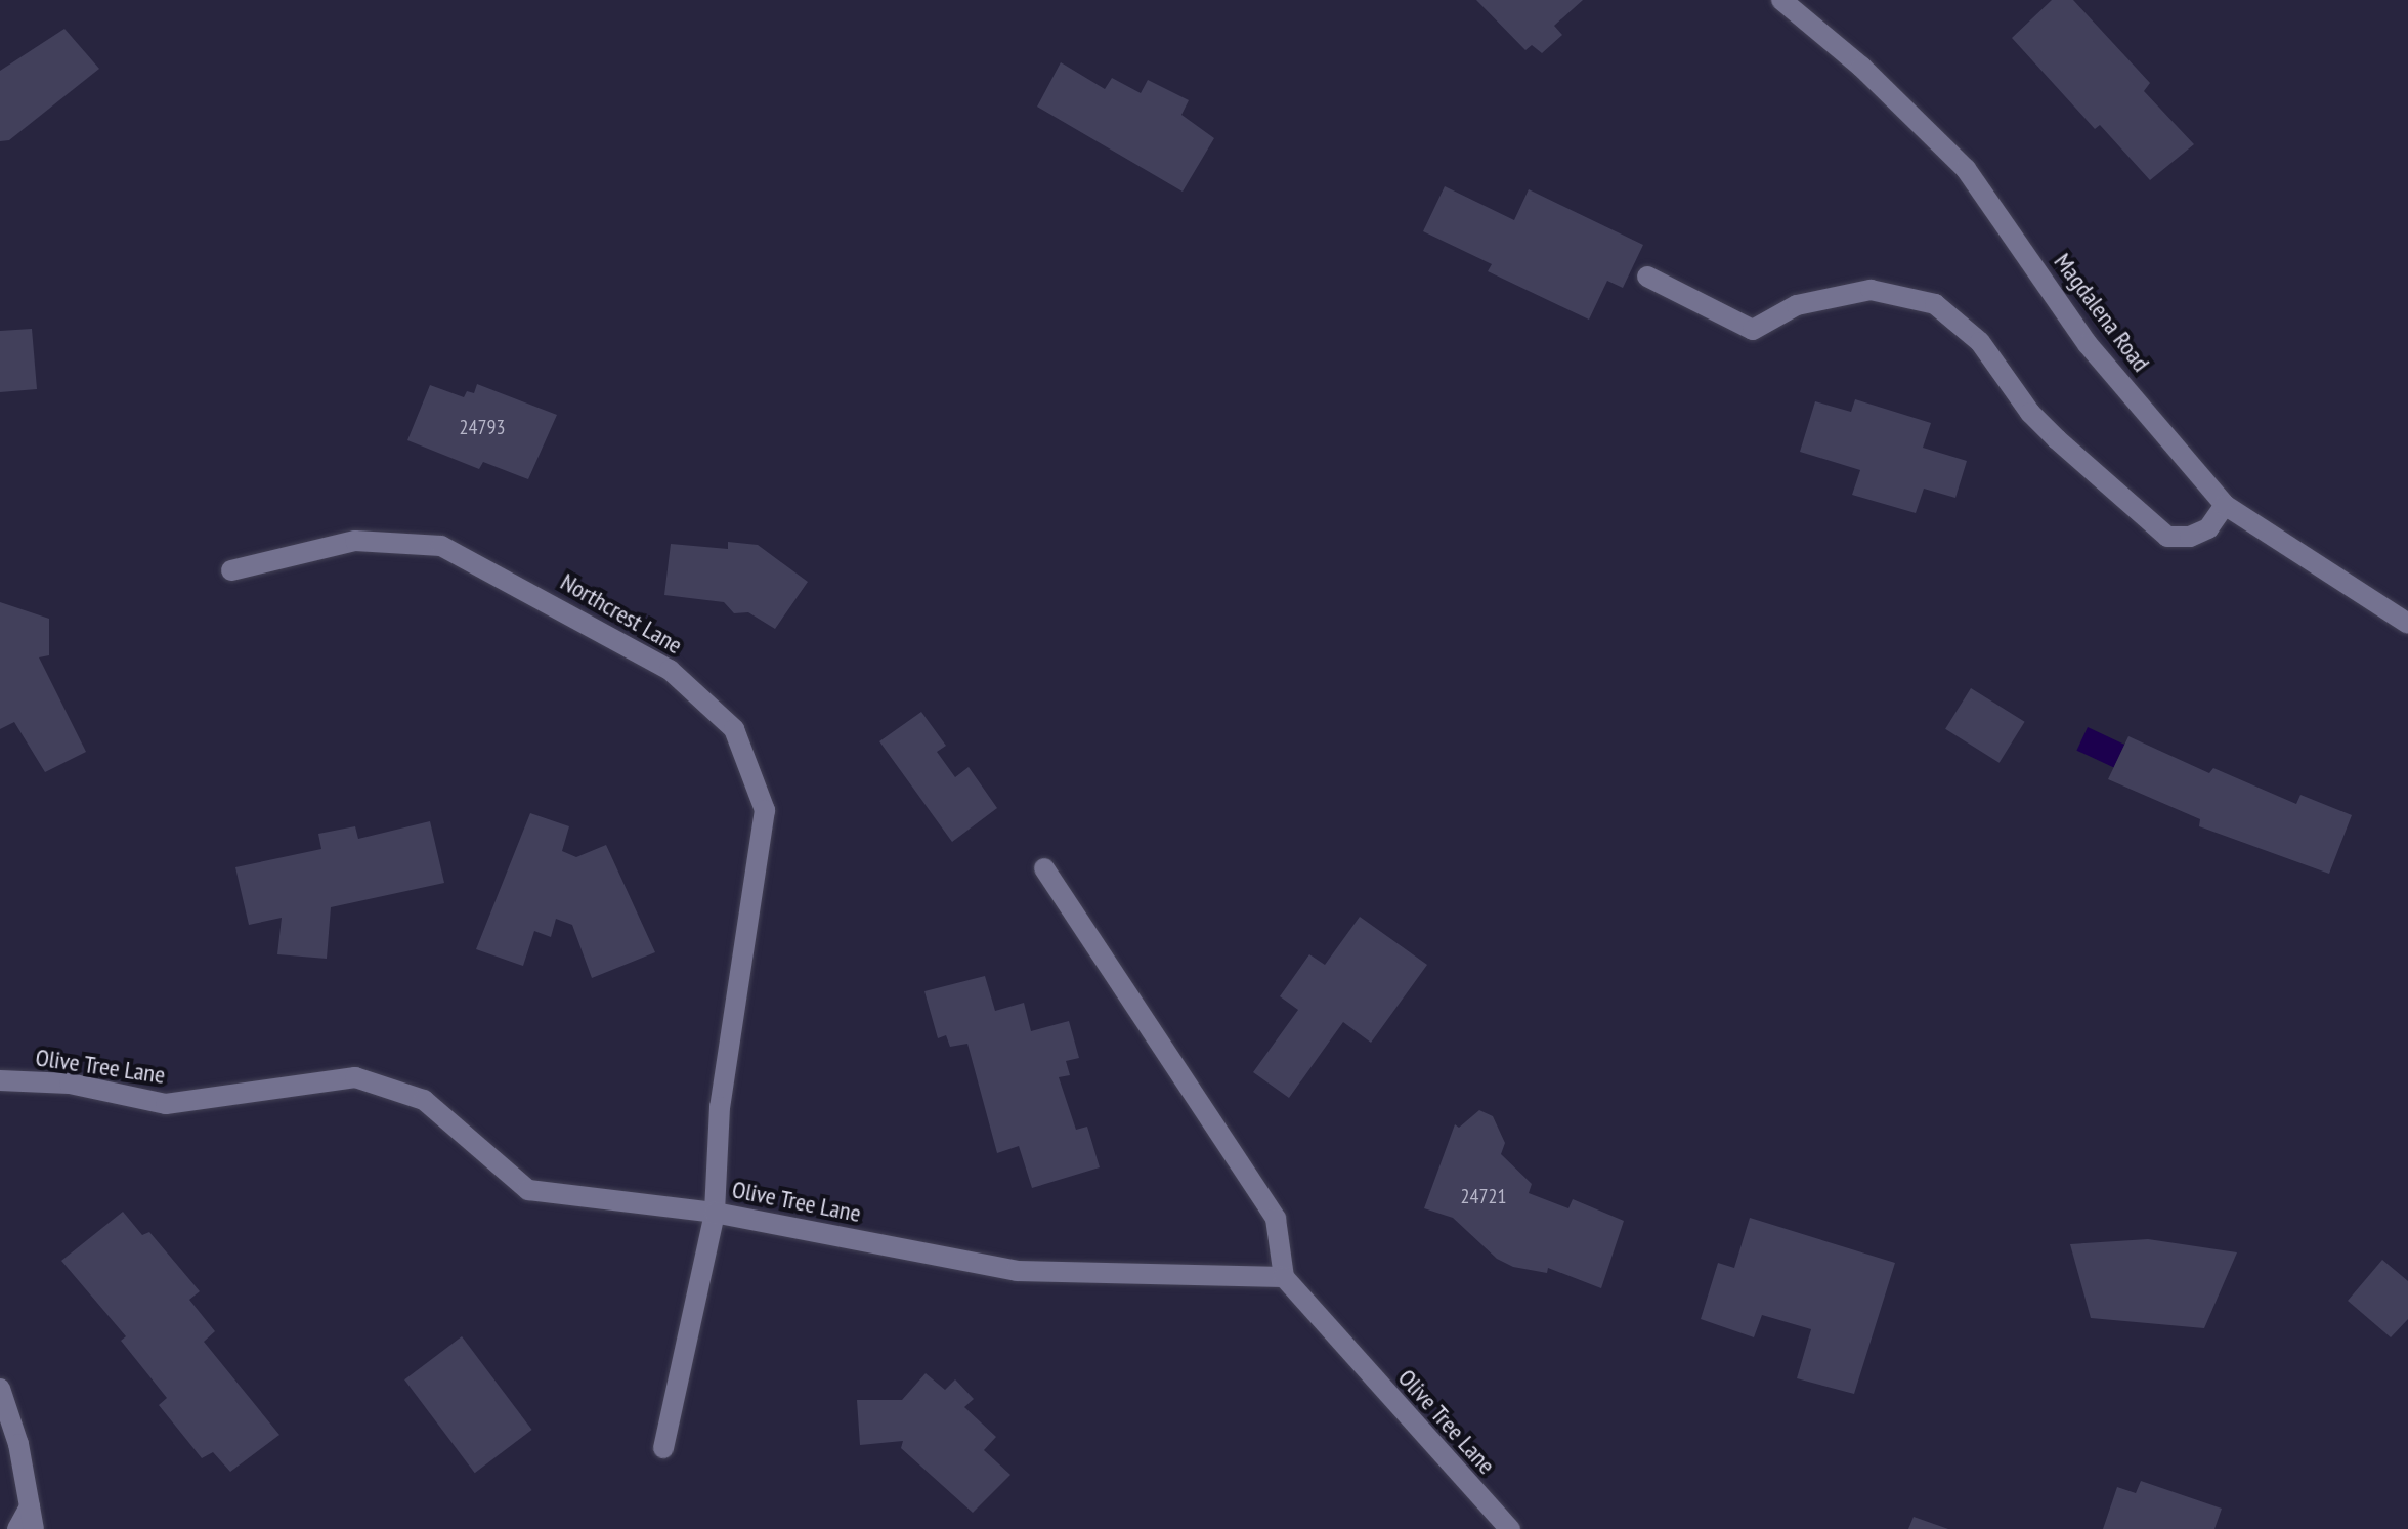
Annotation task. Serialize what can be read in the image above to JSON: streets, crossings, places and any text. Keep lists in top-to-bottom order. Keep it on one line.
{"streets":{"street":["Magdalena Road","Northcrest Lane","Olive Tree Lane"]},"crossings":[["Northcrest Lane","Olive Tree Lane"]],"house_numbers":["24793","24721"]}
